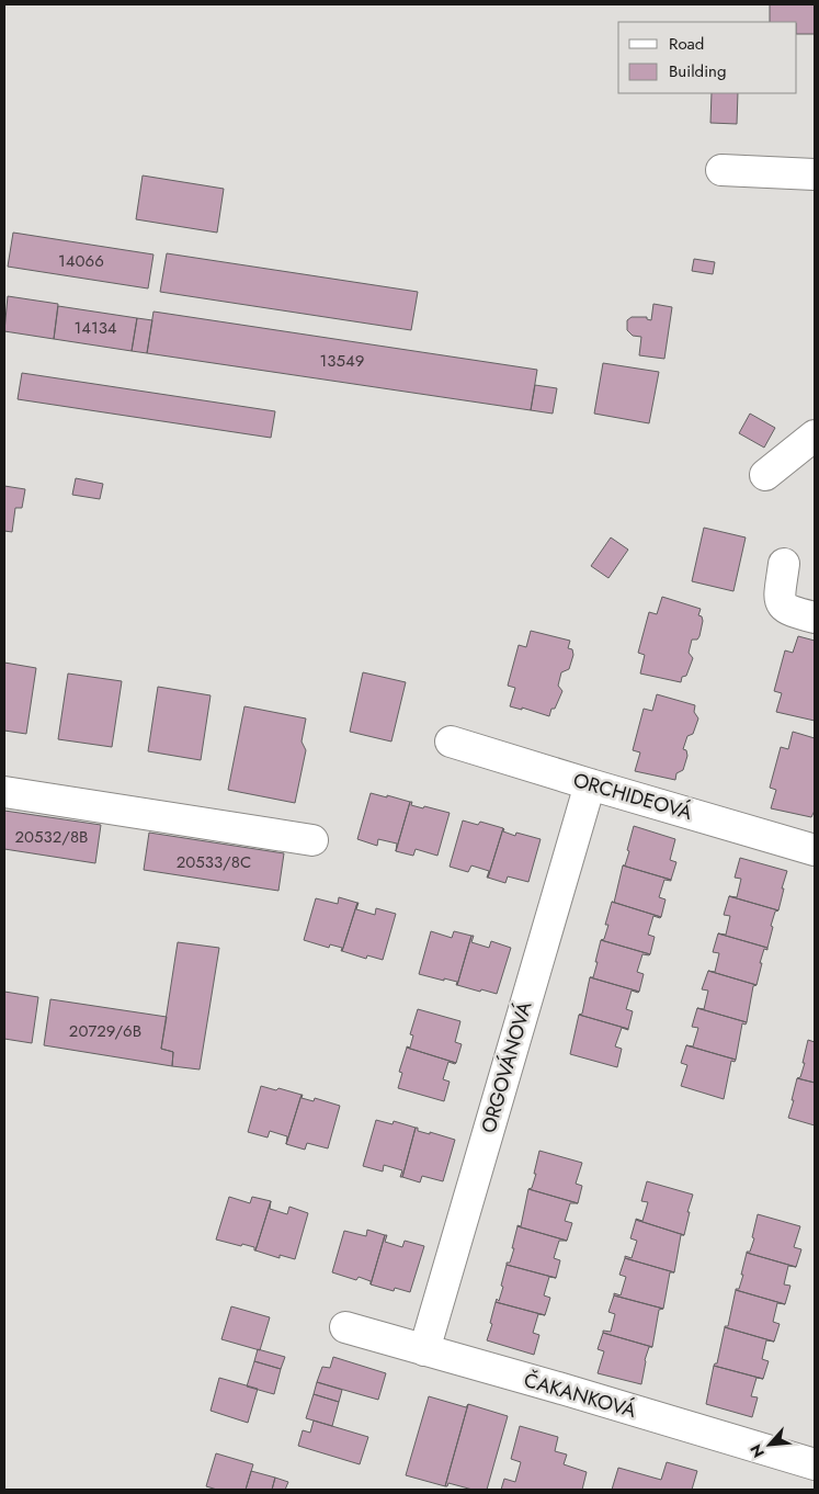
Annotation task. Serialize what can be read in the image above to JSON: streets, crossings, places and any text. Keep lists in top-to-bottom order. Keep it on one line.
{"streets":{"street":["ORCHIDEOVÁ","ORGOVÁNOVÁ","ČAKANKOVÁ"]},"crossings":[["ORCHIDEOVÁ","ORGOVÁNOVÁ"],["ORGOVÁNOVÁ","ČAKANKOVÁ"]],"house_numbers":["14066","14134","13549","20532/8B","20533/8C","20729/6B"],"legend":["Road","Building"],"north":"bottom left"}
